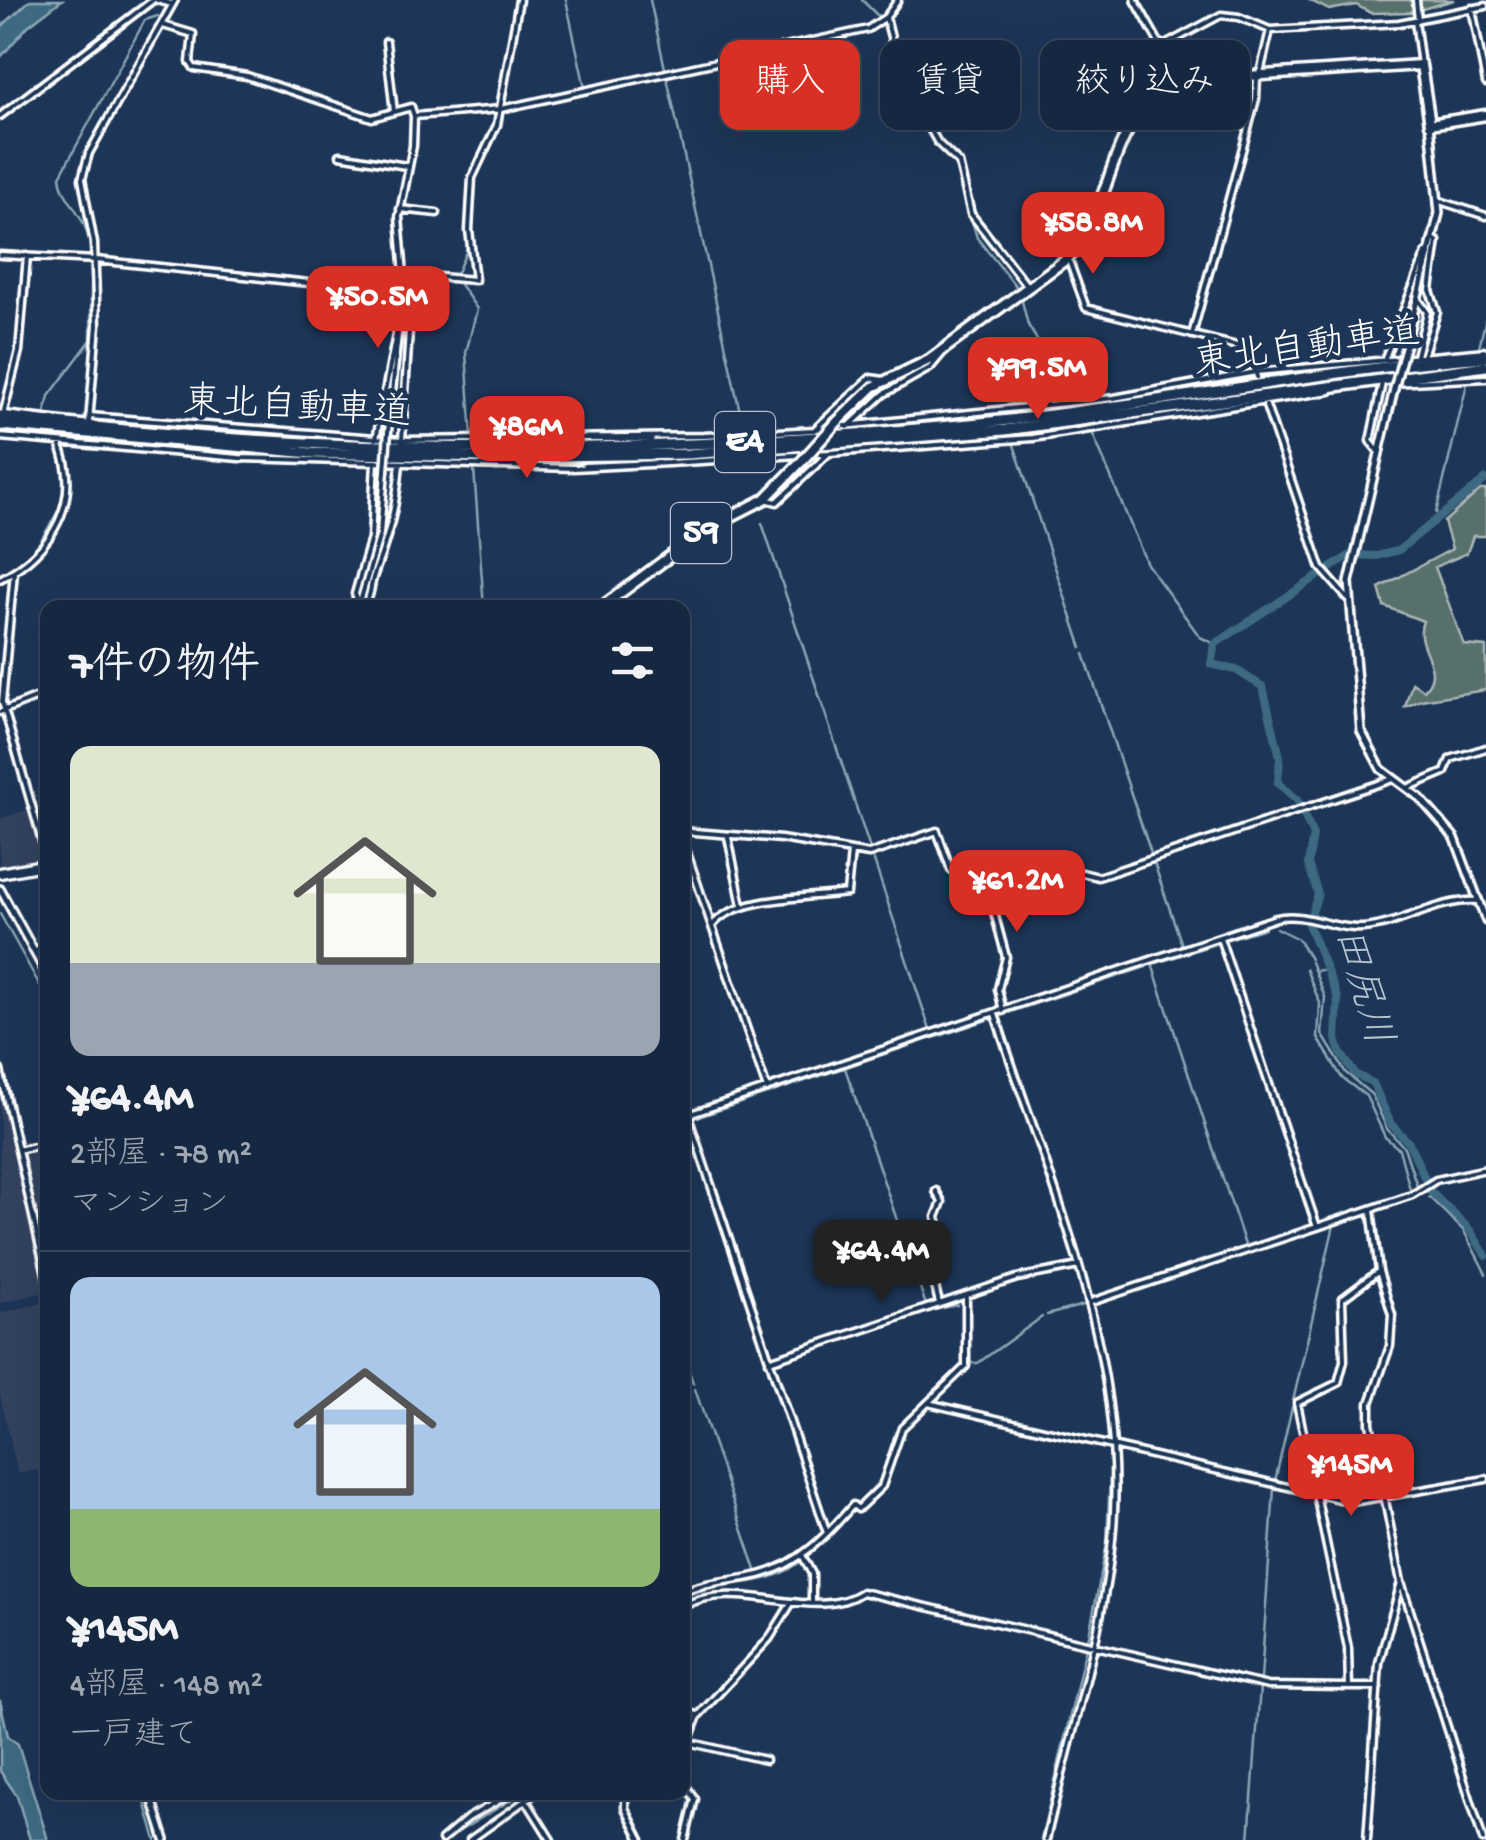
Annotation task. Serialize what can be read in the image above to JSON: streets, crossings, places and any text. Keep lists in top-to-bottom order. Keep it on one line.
{"streets":{"highway":["東北自動車道","E4"],"main road":["59"]},"water":["田尻川"],"page":{"chip":["購入","賃貸","絞り込み"],"price":["¥58.8M","¥50.5M","¥99.5M","¥86M","¥61.2M","¥64.4M","¥145M"],"heading":"7件の物件","list":[{"name":"¥64.4M","note":"2部屋 · 78 m² · マンション"},{"name":"¥145M","note":"4部屋 · 148 m² · 一戸建て"}]}}
